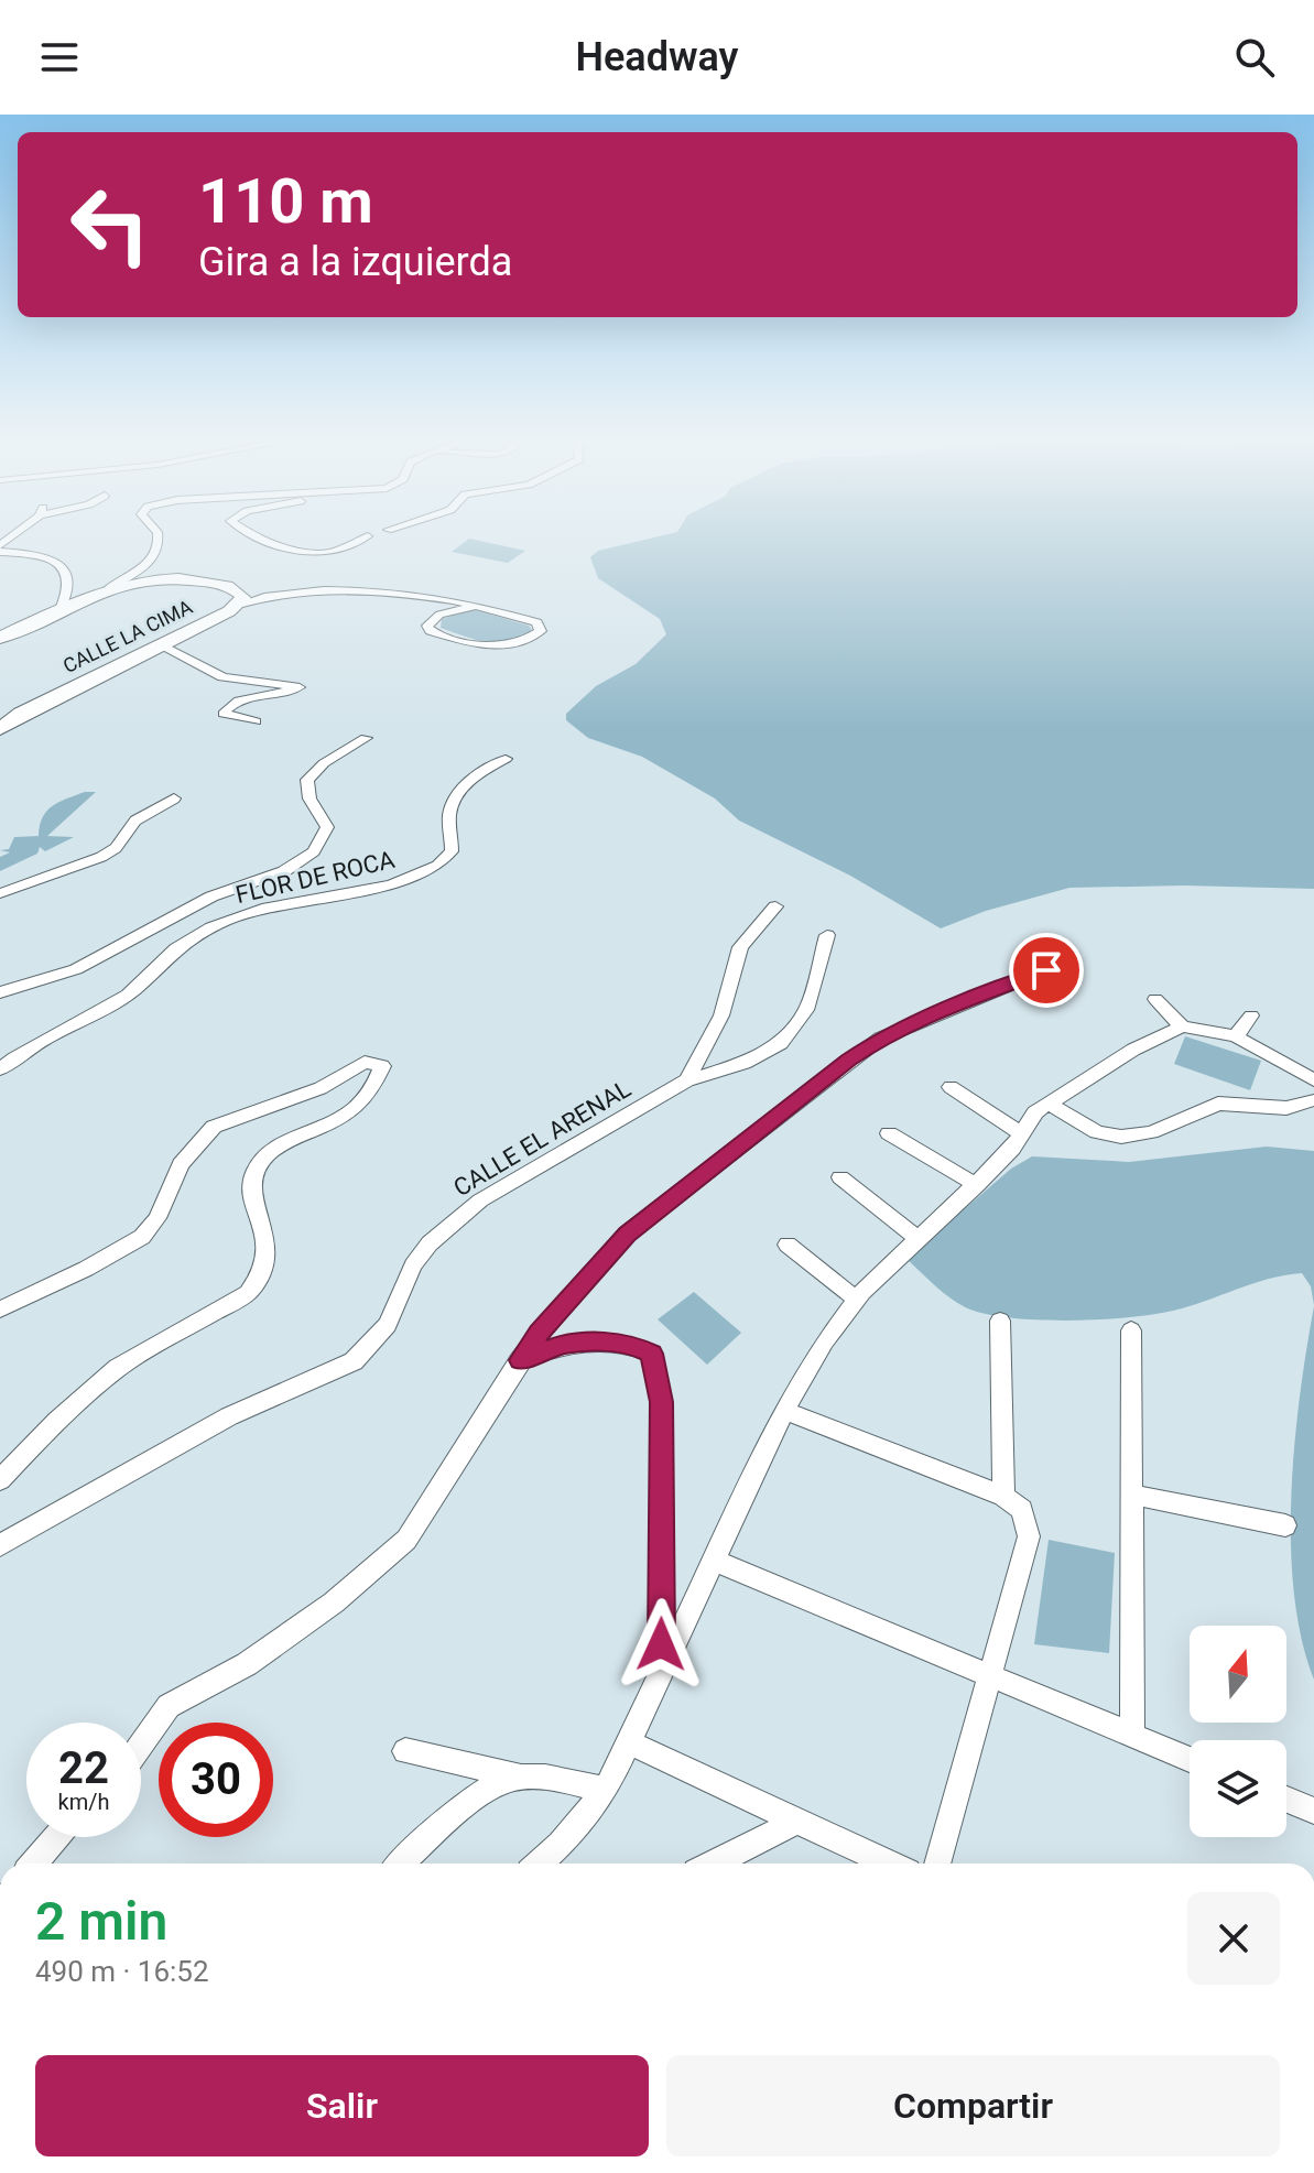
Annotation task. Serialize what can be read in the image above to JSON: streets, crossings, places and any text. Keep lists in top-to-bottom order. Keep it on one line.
{"streets":{"street":["CALLE LA CIMA","FLOR DE ROCA","CALLE EL ARENAL"]},"north":"top","page":{"header":"Headway","turn":["110 m","Gira a la izquierda"],"speed":"22 km/h","limit":"30","heading":["2 min","490 m · 16:52"],"buttons":["Salir","Compartir"]}}
